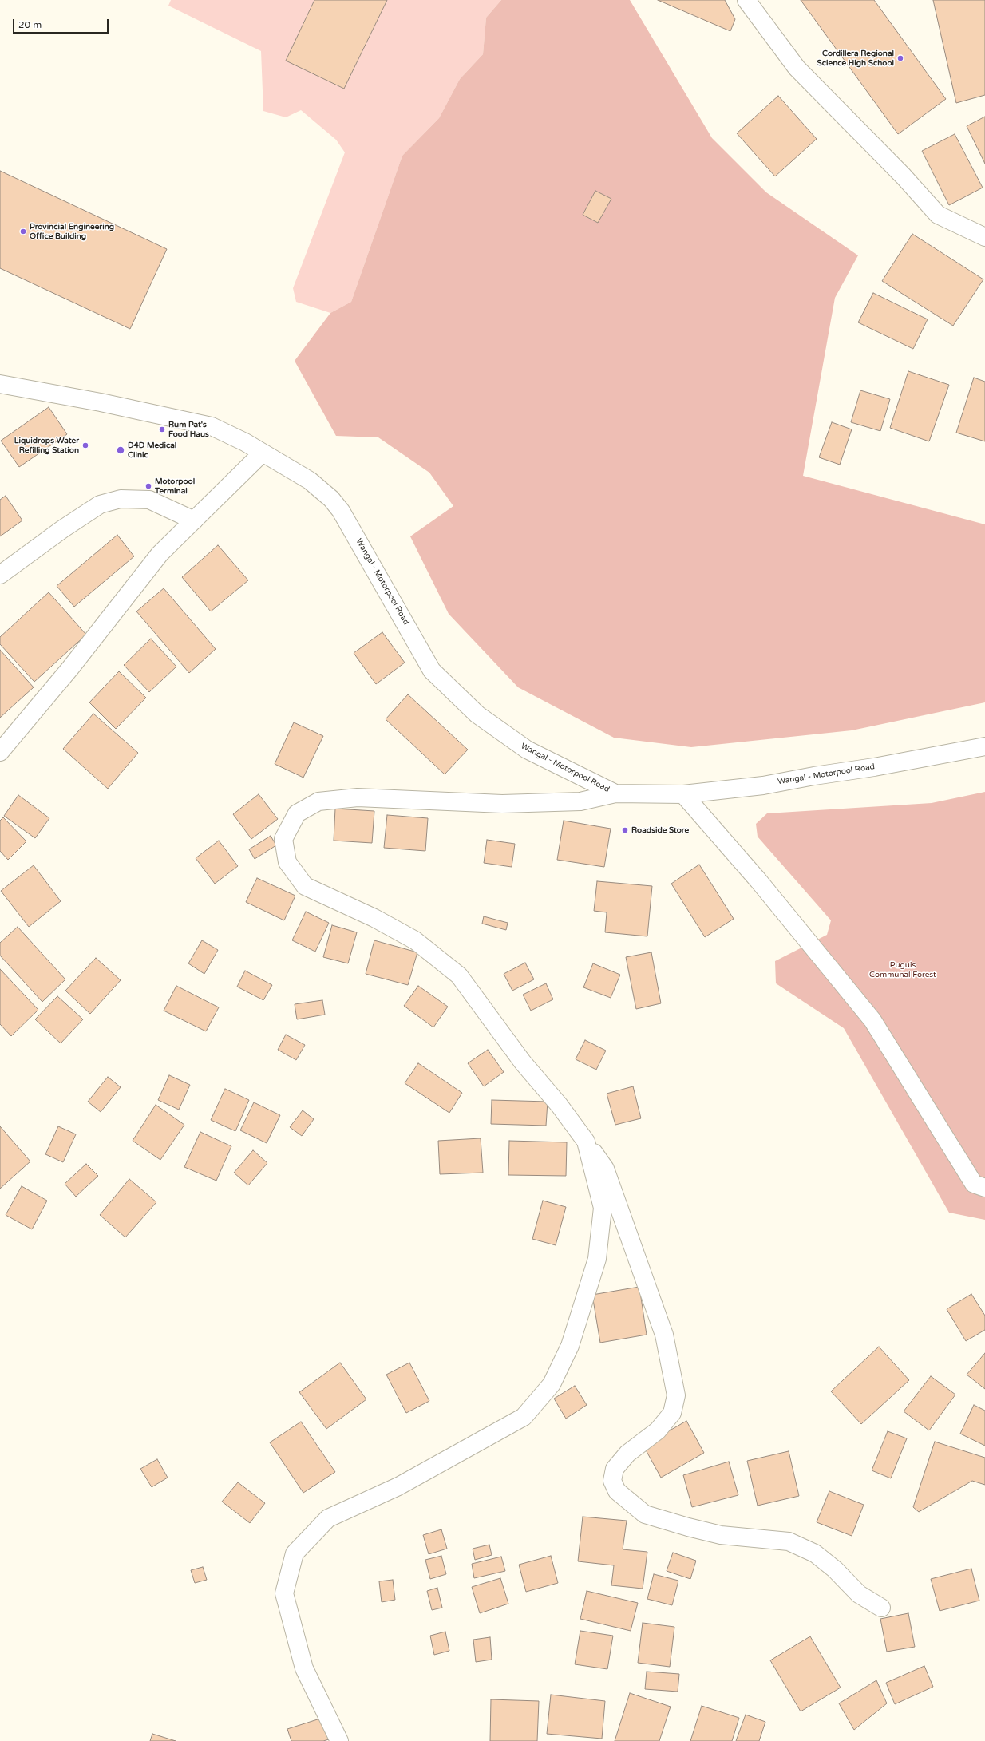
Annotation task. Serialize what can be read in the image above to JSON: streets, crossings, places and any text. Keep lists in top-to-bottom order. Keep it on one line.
{"streets":{"street":["Wangal - Motorpool Road"]},"parks":["Puguis Communal Forest"],"places":["Cordillera Regional Science High School","Provincial Engineering Office Building","Rum Pat's Food Haus","Liquidrops Water Refilling Station","D4D Medical Clinic","Motorpool Terminal","Roadside Store"],"scale_bar":"20 m"}
